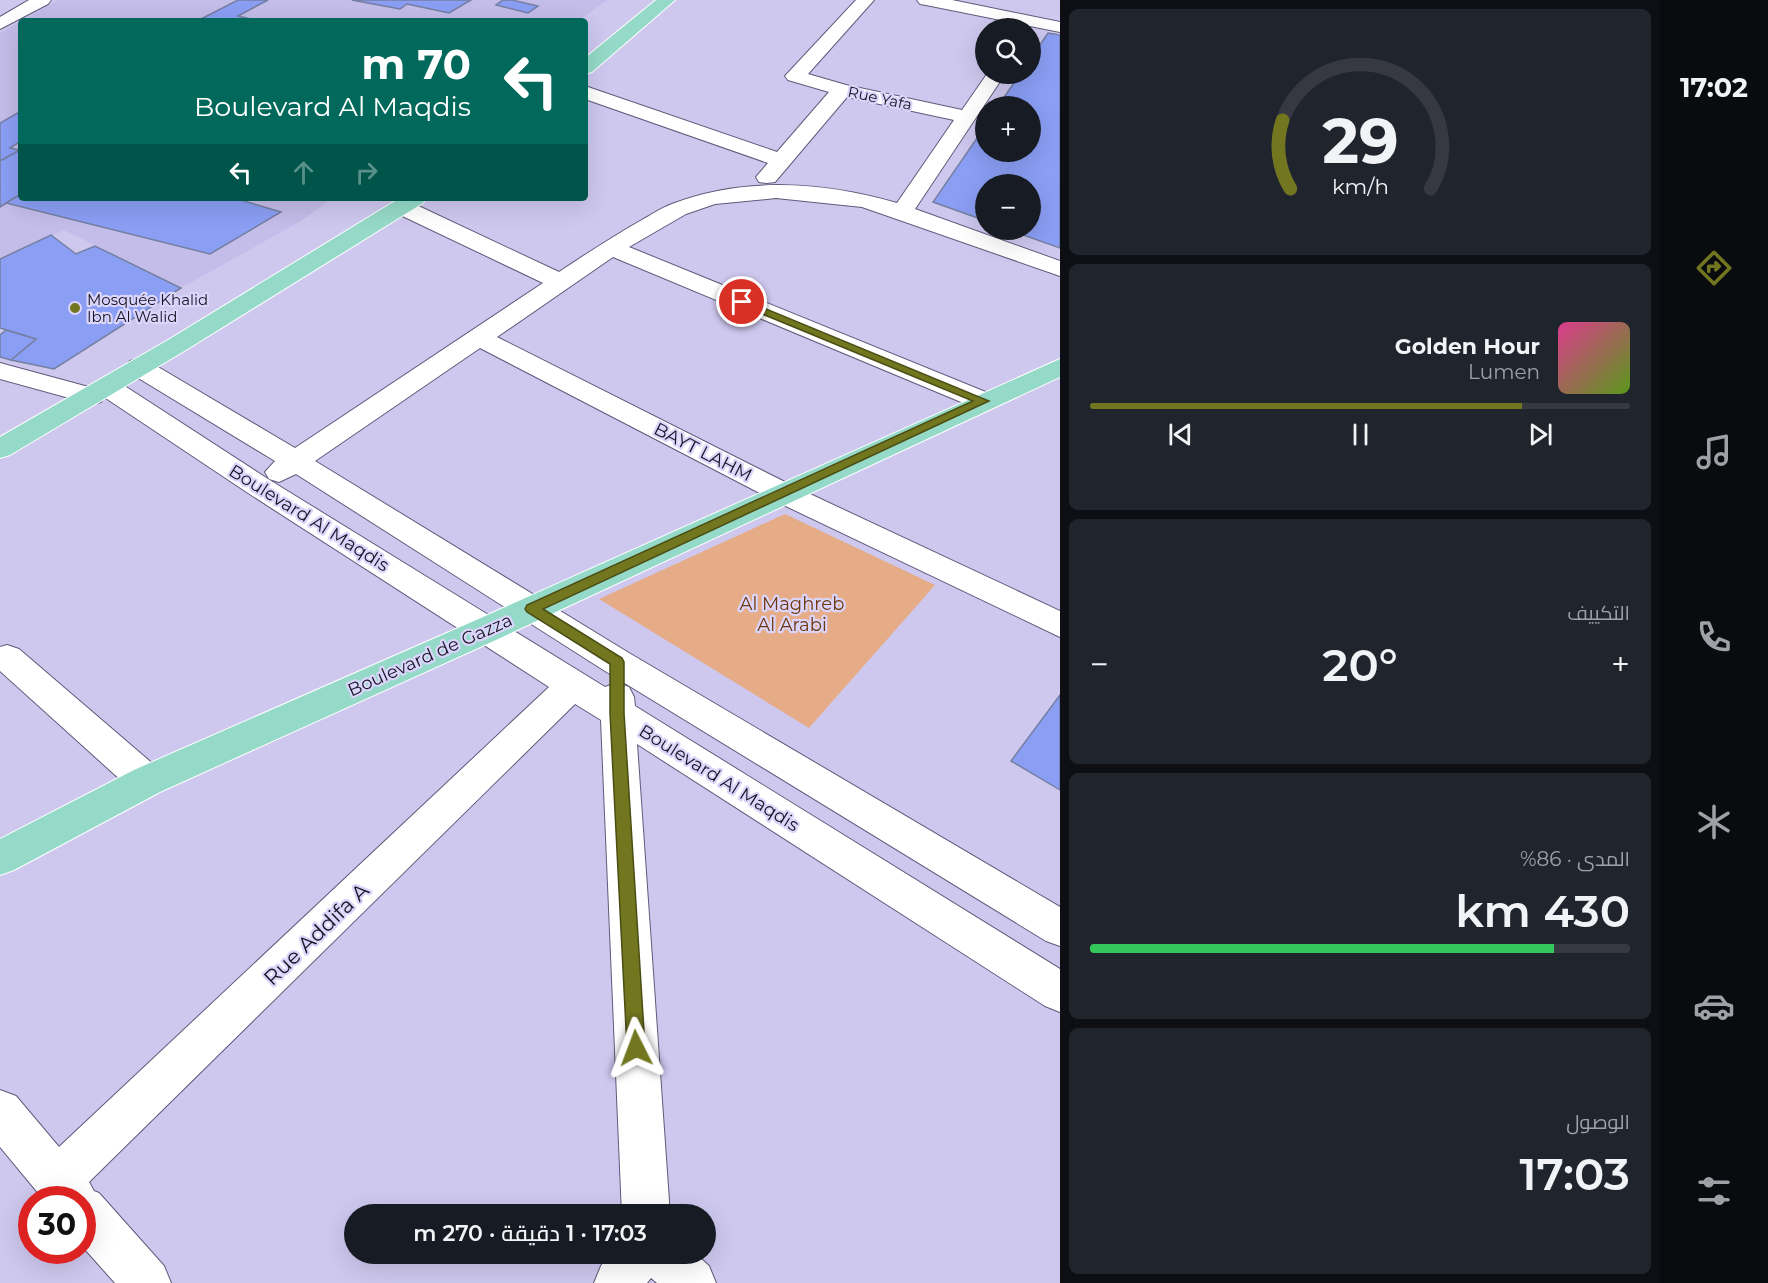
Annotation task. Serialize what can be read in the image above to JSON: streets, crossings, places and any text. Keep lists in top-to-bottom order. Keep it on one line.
{"streets":{"main road":["Boulevard de Gazza"],"street":["Rue Yafa","BAYT LAHM","Boulevard Al Maqdis","Rue Addifa A"]},"crossings":[["BAYT LAHM","Boulevard de Gazza"],["Boulevard Al Maqdis","Boulevard de Gazza"],["Boulevard Al Maqdis","Rue Addifa A"]],"parks":["Al Maghreb Al Arabi"],"places":["Mosquée Khalid Ibn Al Walid"],"page":{"tabs":"17:02","map_buttons":["+","−"],"turn":["70 m","Boulevard Al Maqdis"],"song":["Golden Hour","Lumen"],"tile":["التكييف",["المدى · 86%","430 km"],["الوصول","17:03"]],"heat":["−","20°","+"],"limit":"30","trip":"17:03 · 1 دقيقة · 270 m","gauge":["29","km/h"]}}
